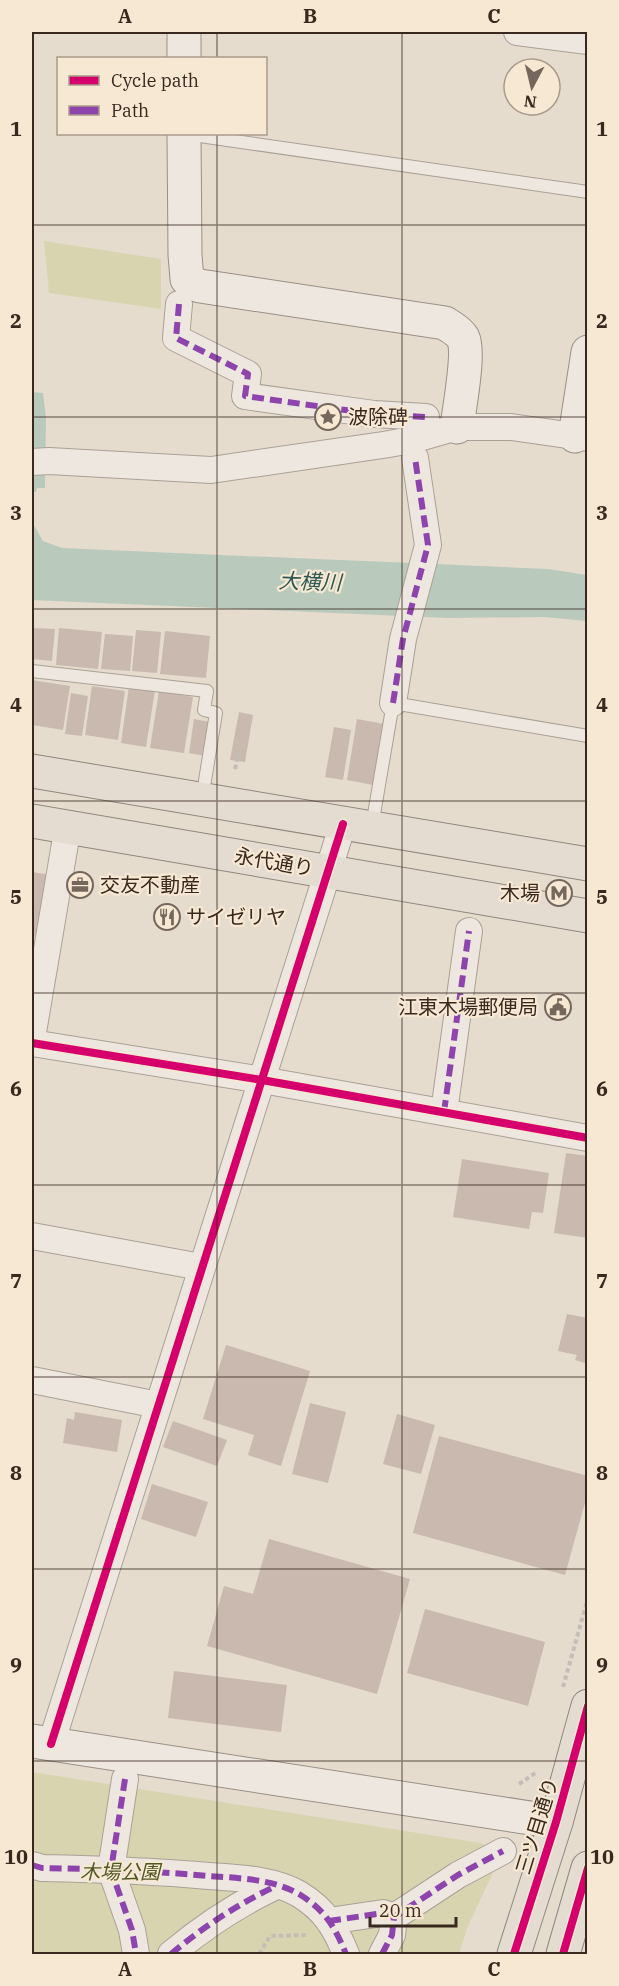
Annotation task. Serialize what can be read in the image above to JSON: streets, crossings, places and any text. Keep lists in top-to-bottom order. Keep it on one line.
{"streets":{"main road":["永代通り","三ツ目通り"]},"water":["大横川"],"parks":["木場公園"],"places":{"place":["波除碑"],"office":["交友不動産"],"metro station":["木場"],"restaurant":["サイゼリヤ"],"public building":["江東木場郵便局"]},"legend":["Cycle path","Path"],"scale_bar":"20 m","north":"bottom","grid":{"columns":["A","B","C"],"rows":["1","2","3","4","5","6","7","8","9","10"]}}
